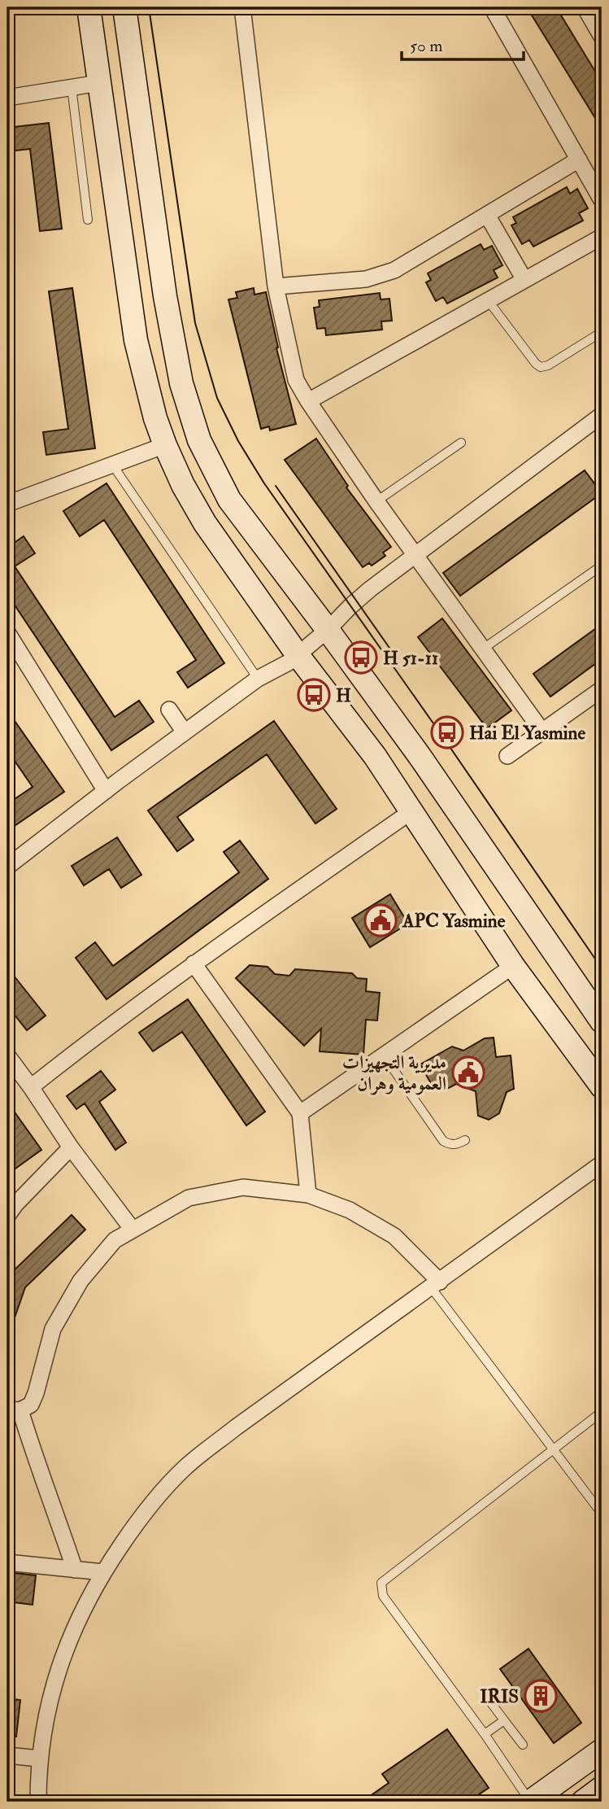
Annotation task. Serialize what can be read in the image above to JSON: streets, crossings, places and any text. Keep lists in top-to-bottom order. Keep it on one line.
{"places":{"bus stop":["H 51-11","H","Hai El Yasmine"],"public building":["APC Yasmine","مديرية التجهيزات العمومية وهران"],"building":["IRIS"]},"scale_bar":"50 m"}
